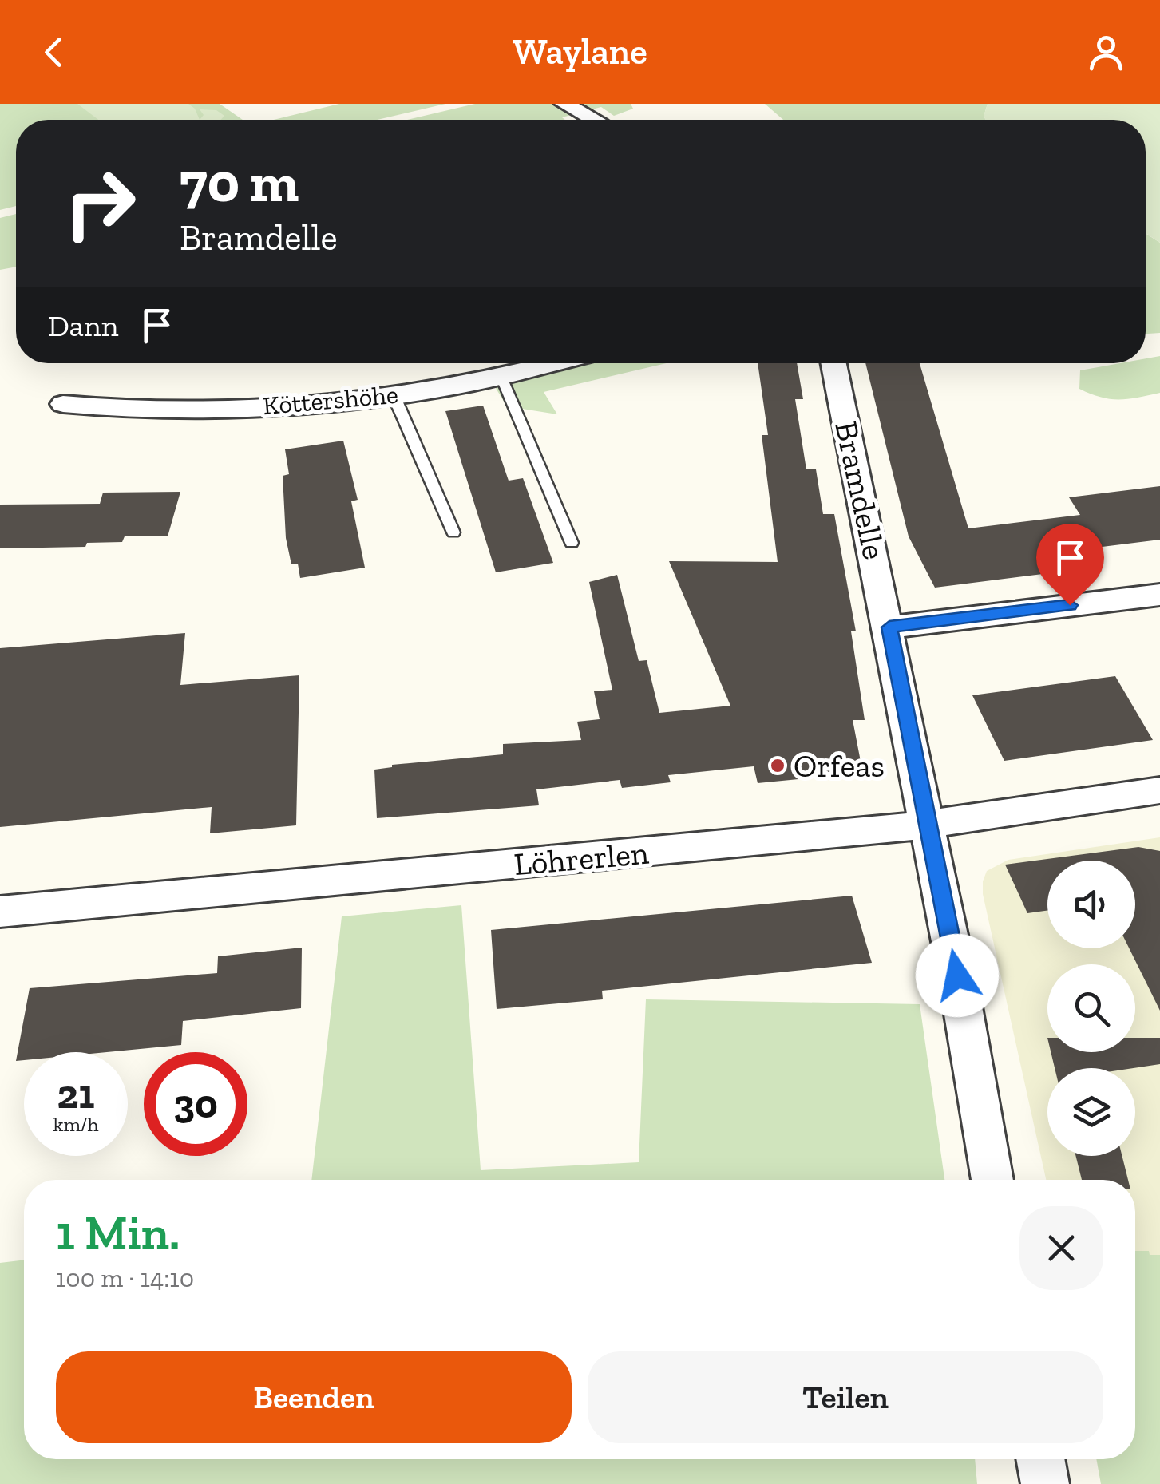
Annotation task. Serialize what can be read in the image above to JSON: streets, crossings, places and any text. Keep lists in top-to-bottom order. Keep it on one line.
{"streets":{"street":["Köttershöhe","Bramdelle","Löhrerlen"]},"crossings":[["Bramdelle","Löhrerlen"]],"places":["Orfeas"],"page":{"header":"Waylane","turn":["70 m","Bramdelle"],"then":"Dann","speed":"21 km/h","limit":"30","heading":["1 Min.","100 m · 14:10"],"buttons":["Beenden","Teilen"]}}
